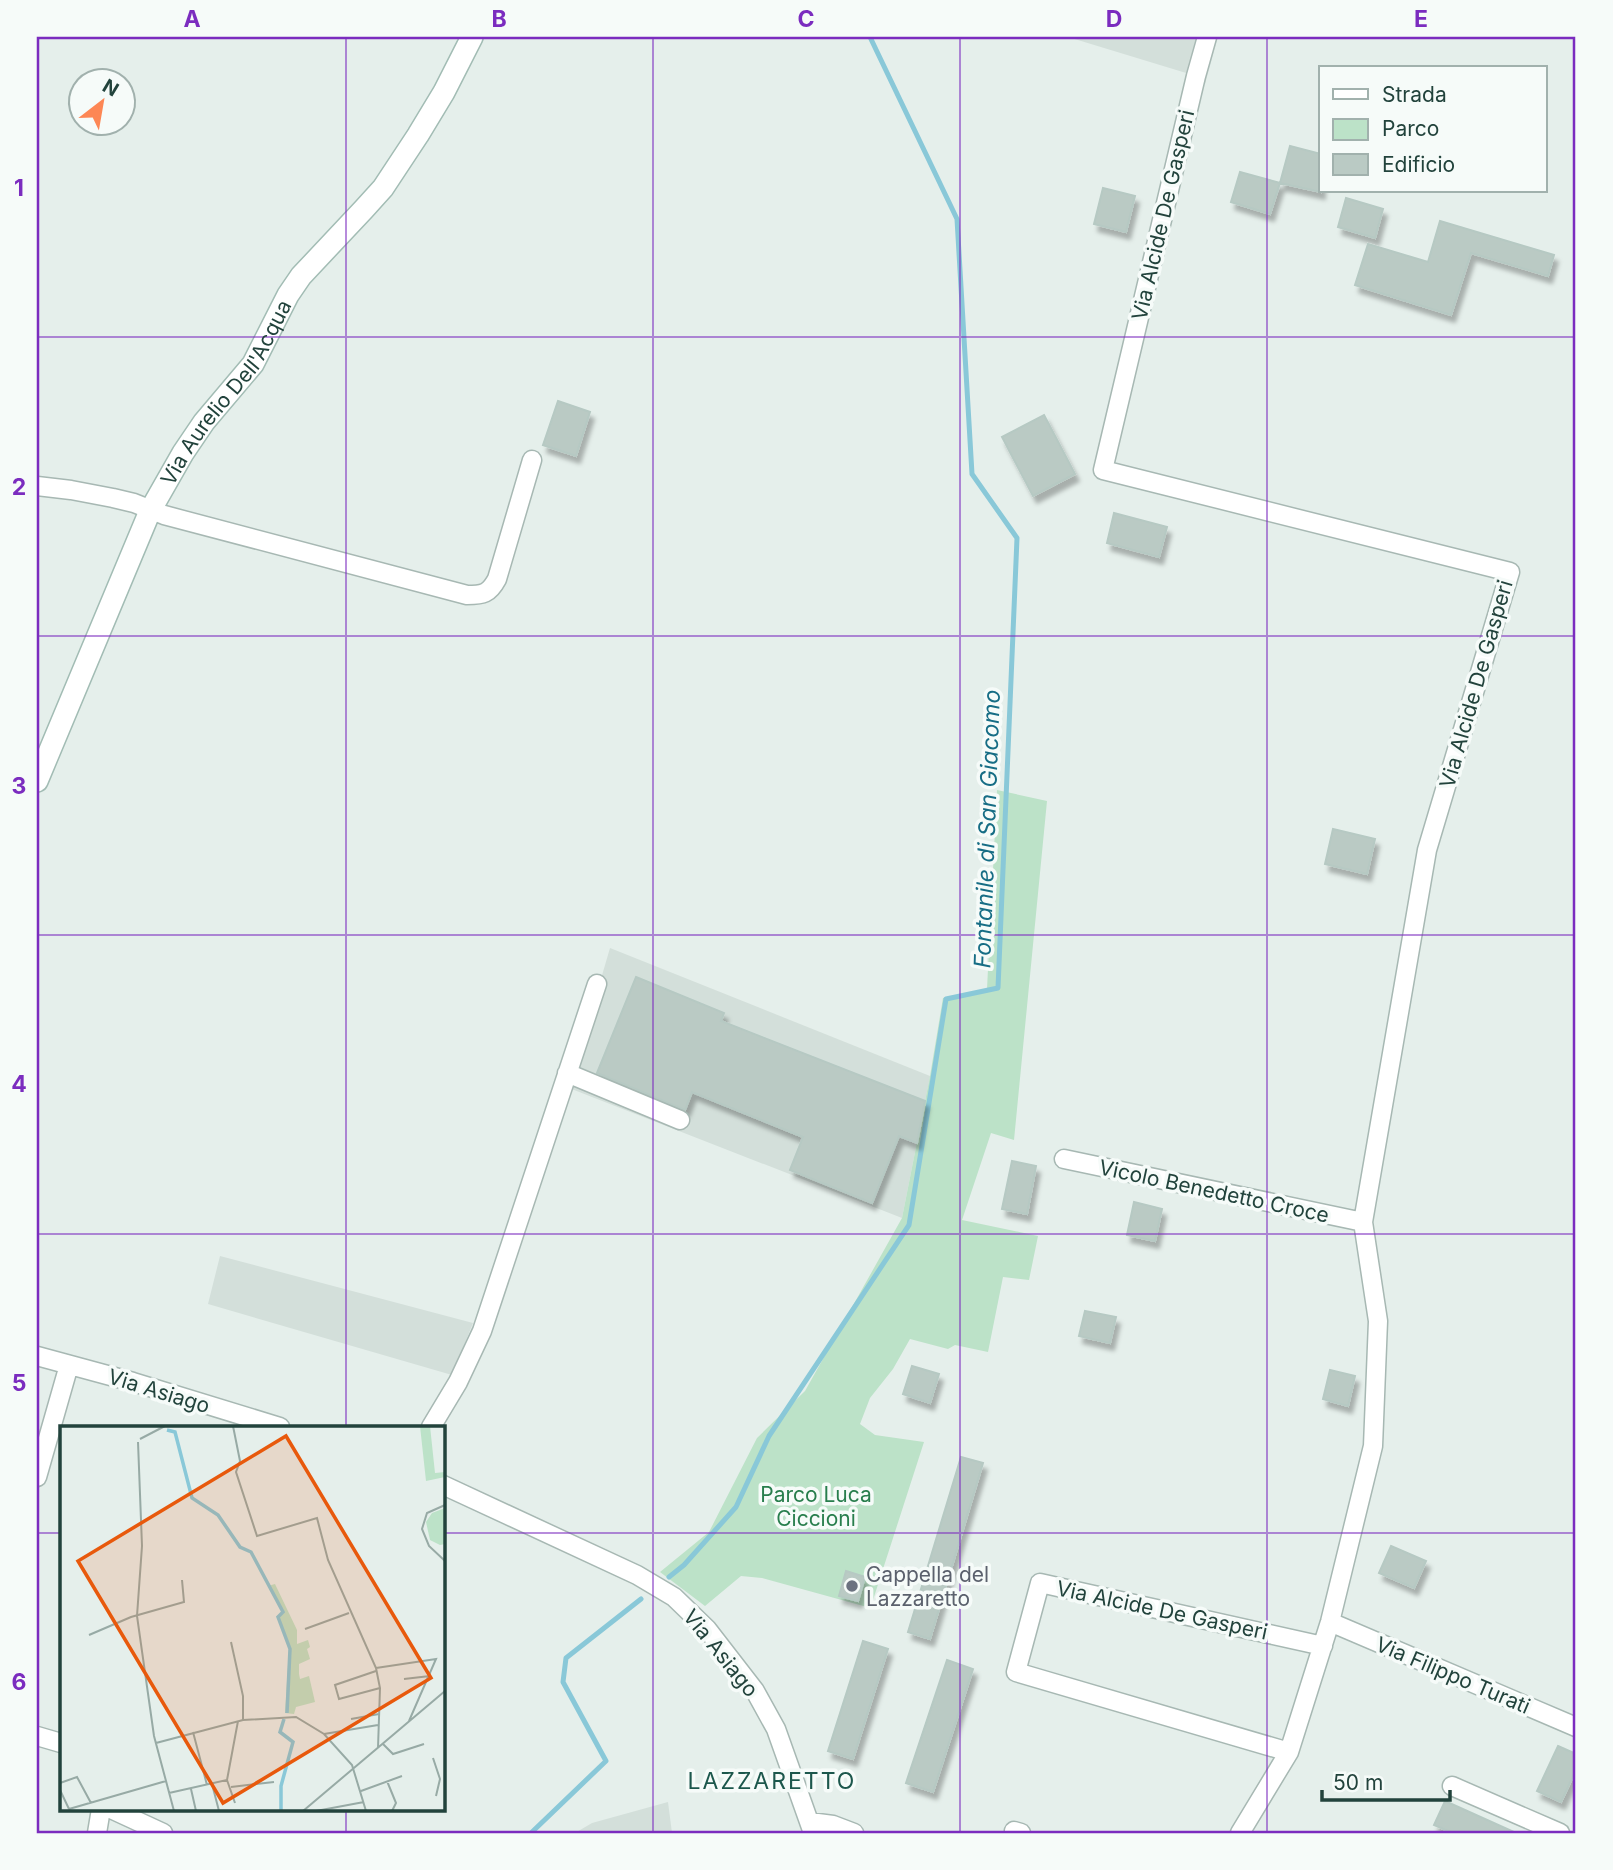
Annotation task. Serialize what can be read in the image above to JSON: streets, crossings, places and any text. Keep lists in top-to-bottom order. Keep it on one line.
{"streets":{"street":["Via Alcide De Gasperi","Via Aurelio Dell'Acqua","Vicolo Benedetto Croce","Via Asiago","Via Filippo Turati"]},"crossings":[["Via Alcide De Gasperi","Vicolo Benedetto Croce"],["Via Alcide De Gasperi","Via Filippo Turati"]],"districts":["LAZZARETTO"],"water":["Fontanile di San Giacomo"],"parks":["Parco Luca Ciccioni"],"places":["Cappella del Lazzaretto"],"legend":["Strada","Parco","Edificio"],"scale_bar":"50 m","north":"top right","grid":{"columns":["A","B","C","D","E"],"rows":["1","2","3","4","5","6"]}}
